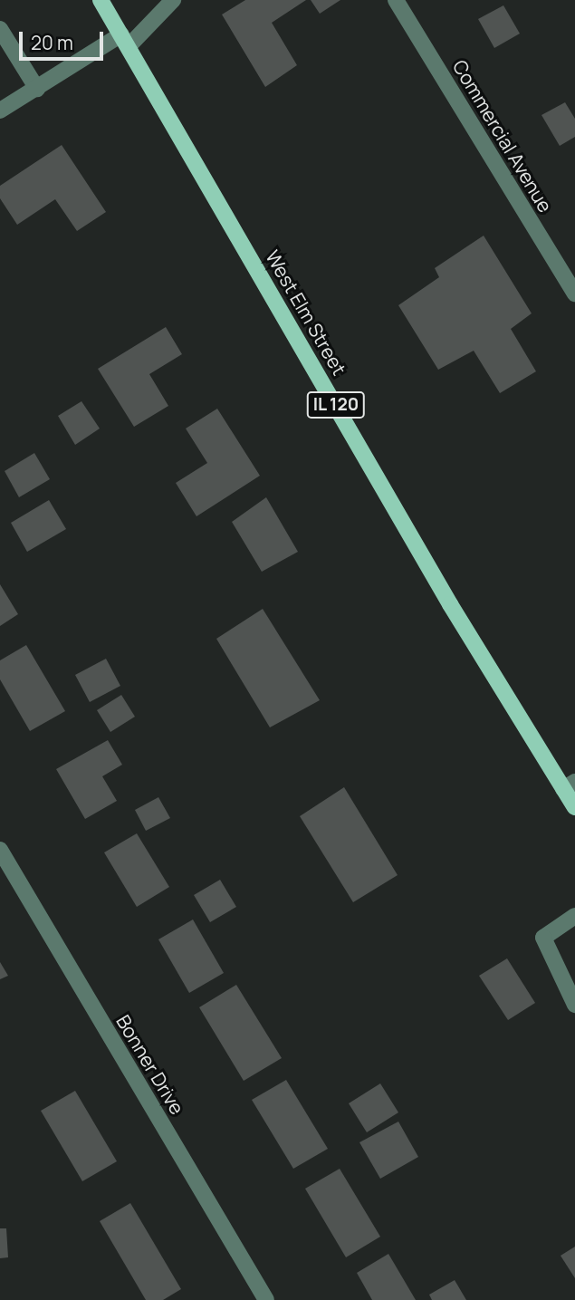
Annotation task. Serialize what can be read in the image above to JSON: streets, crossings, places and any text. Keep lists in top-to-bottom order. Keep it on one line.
{"streets":{"main road":["West Elm Street","IL 120"],"street":["Commercial Avenue","Bonner Drive"]},"scale_bar":"20 m"}
